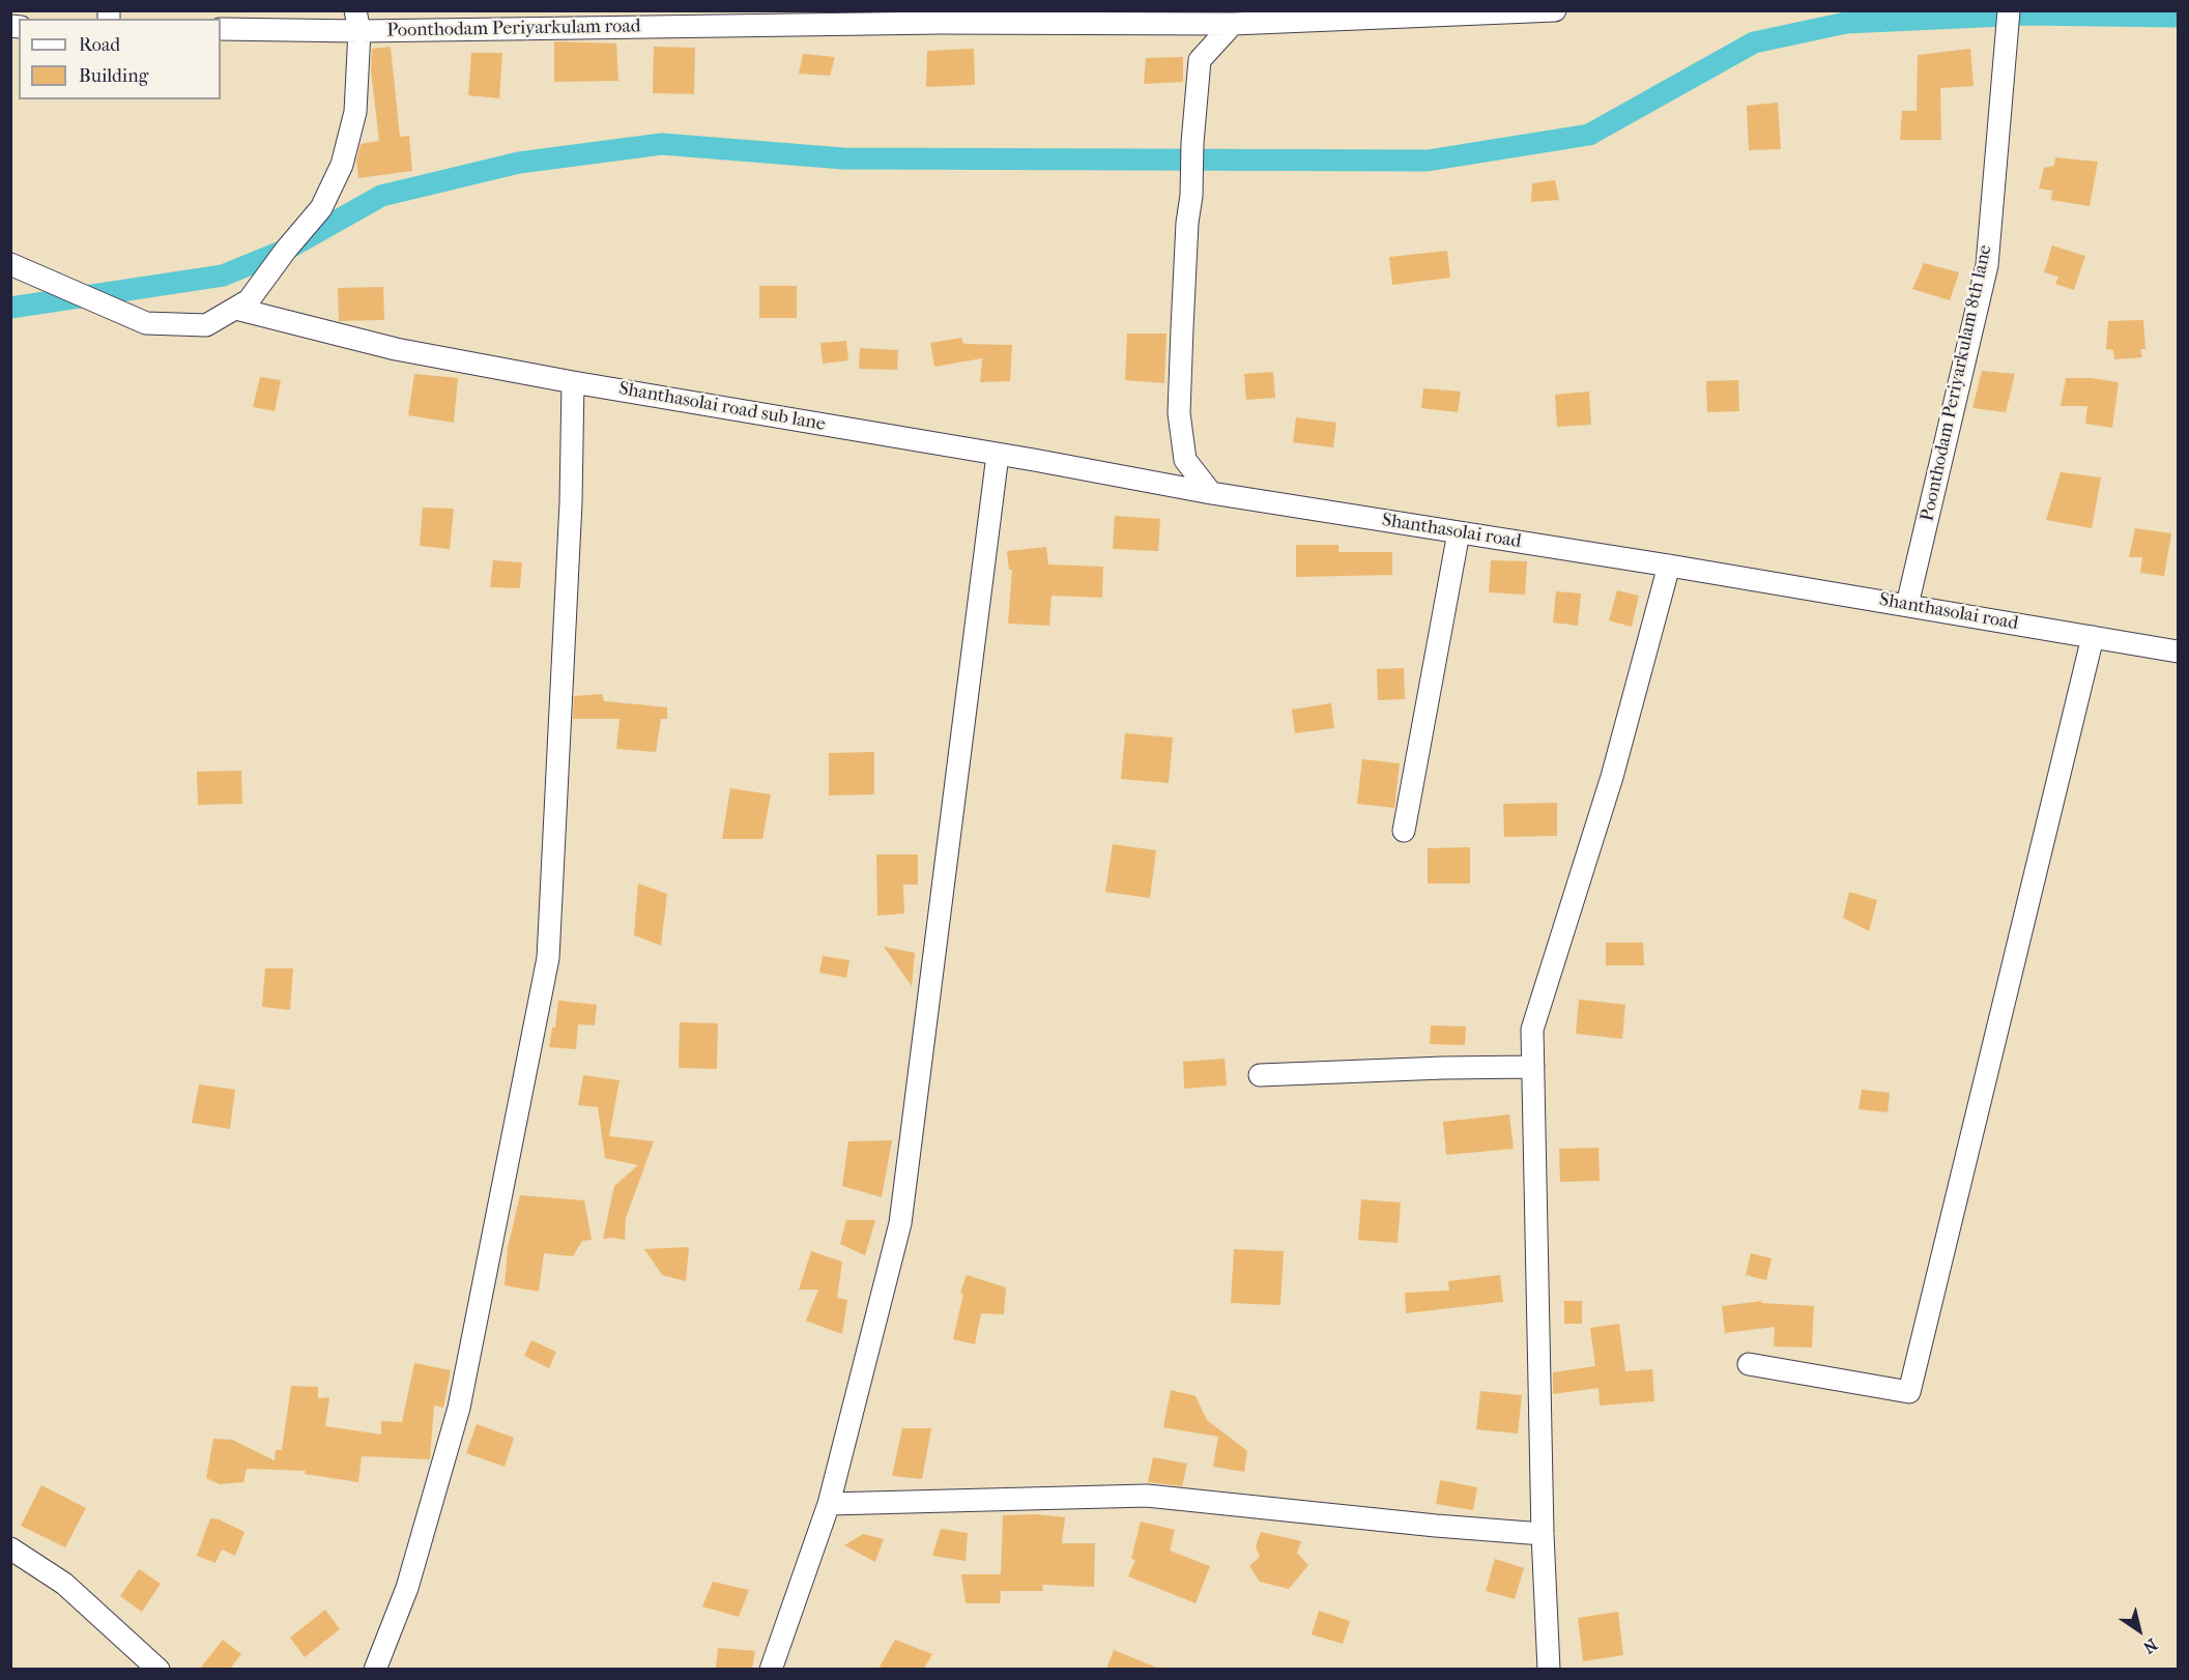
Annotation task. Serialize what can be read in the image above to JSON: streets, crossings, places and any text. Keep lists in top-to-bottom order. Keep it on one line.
{"streets":{"street":["Poonthodam Periyarkulam road","Poonthodam Periyarkulam 8th lane","Shanthasolai road sub lane","Shanthasolai road"]},"crossings":[["Poonthodam Periyarkulam 8th lane","Shanthasolai road"],["Shanthasolai road sub lane","Shanthasolai road"]],"legend":["Road","Building"],"north":"bottom right"}
